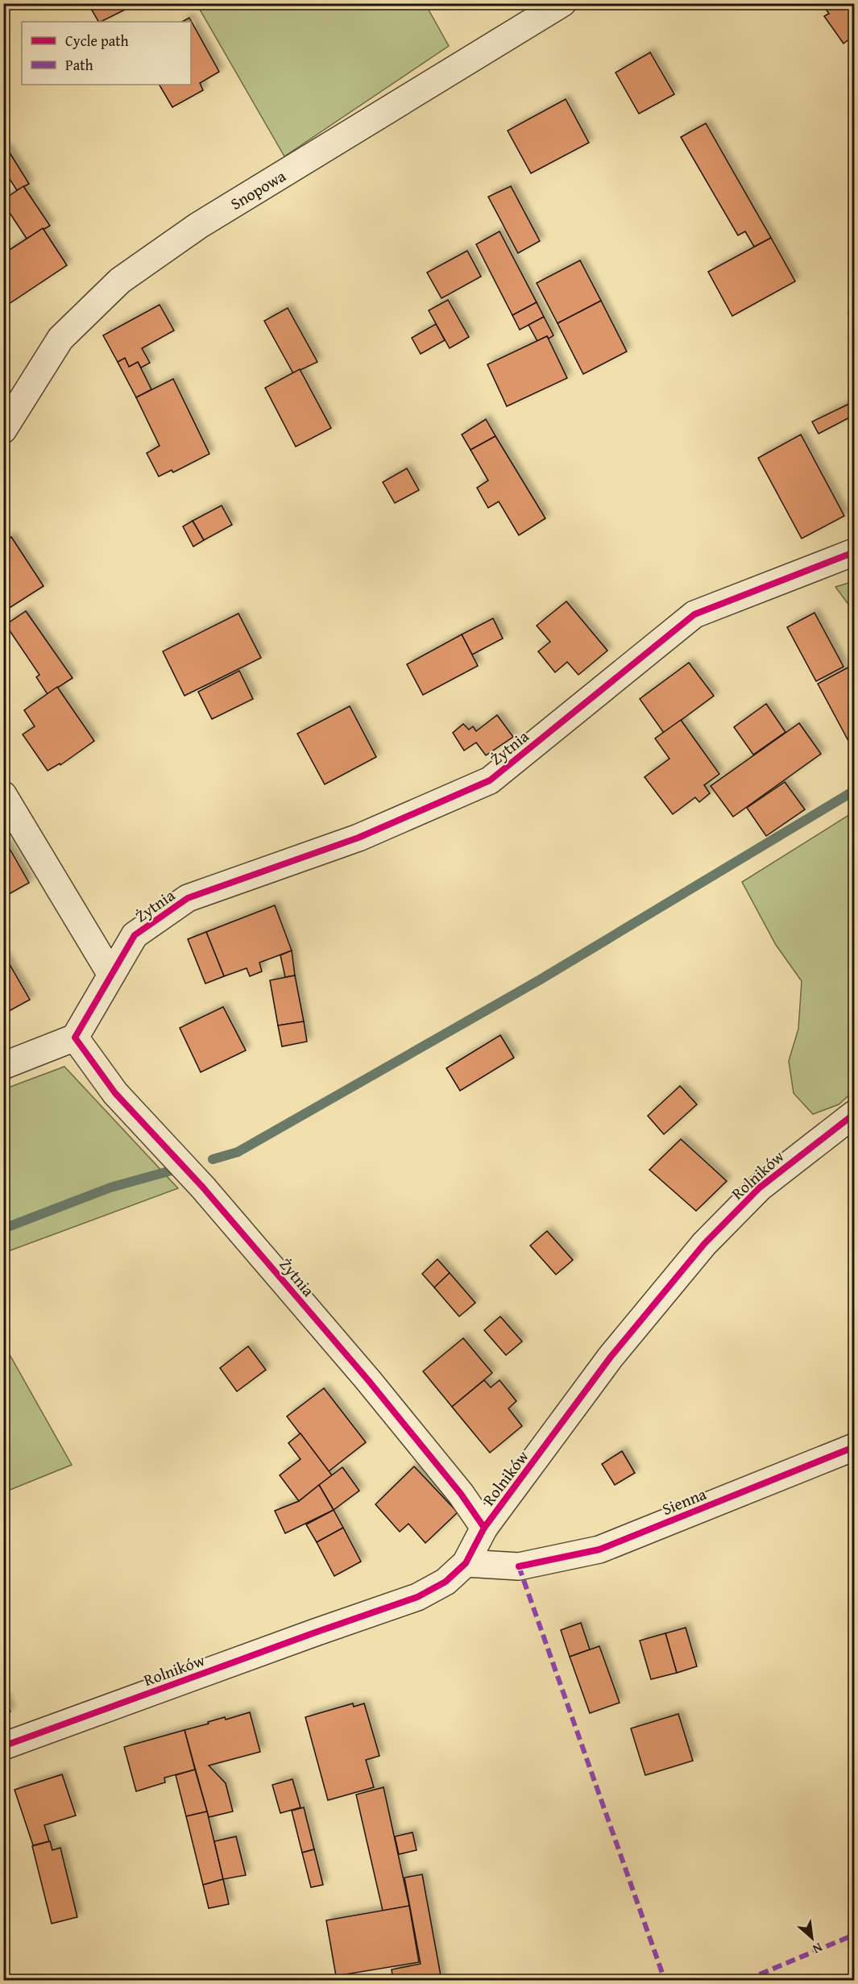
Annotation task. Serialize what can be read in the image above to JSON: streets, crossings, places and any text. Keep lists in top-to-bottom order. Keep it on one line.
{"streets":{"street":["Snopowa","Żytnia","Rolników","Sienna"]},"crossings":[["Żytnia","Rolników"],["Rolników","Sienna"]],"legend":["Cycle path","Path"],"north":"bottom right"}
